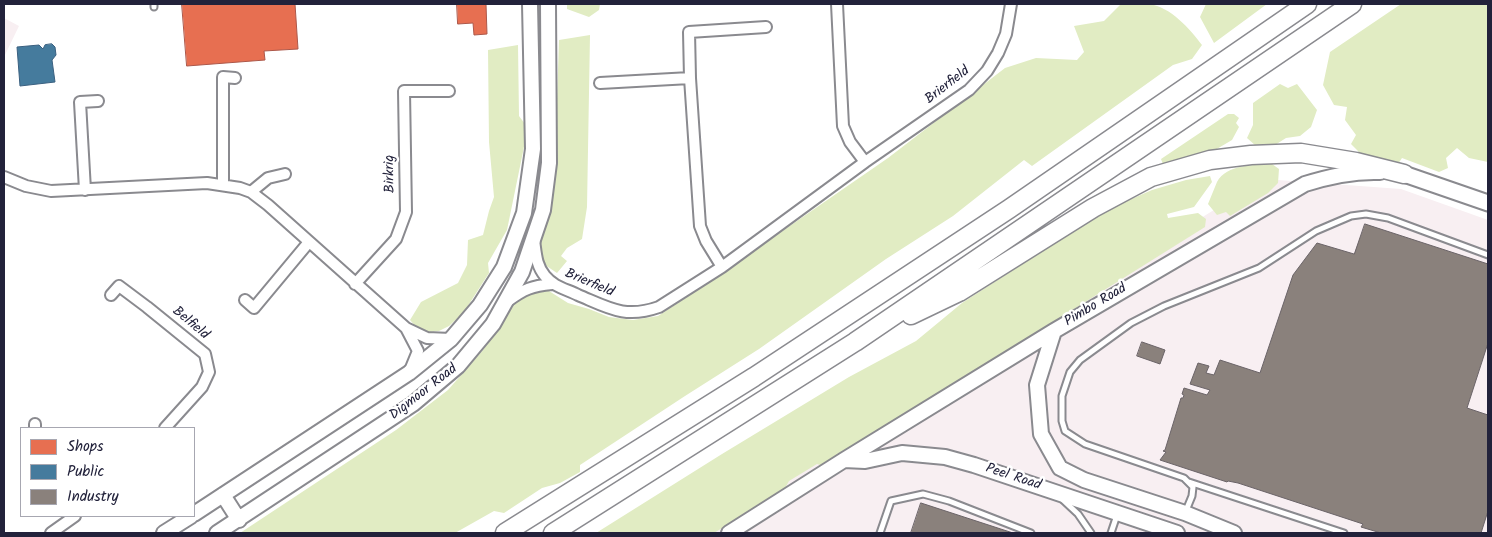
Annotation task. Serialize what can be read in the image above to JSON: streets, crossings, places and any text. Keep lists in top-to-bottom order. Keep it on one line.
{"streets":{"main road":["Pimbo Road"],"street":["Brierfield","Birkrig","Belfield","Digmoor Road","Peel Road"]},"crossings":[["Brierfield","Digmoor Road"],["Pimbo Road","Peel Road"]],"legend":["Shops","Public","Industry"]}
